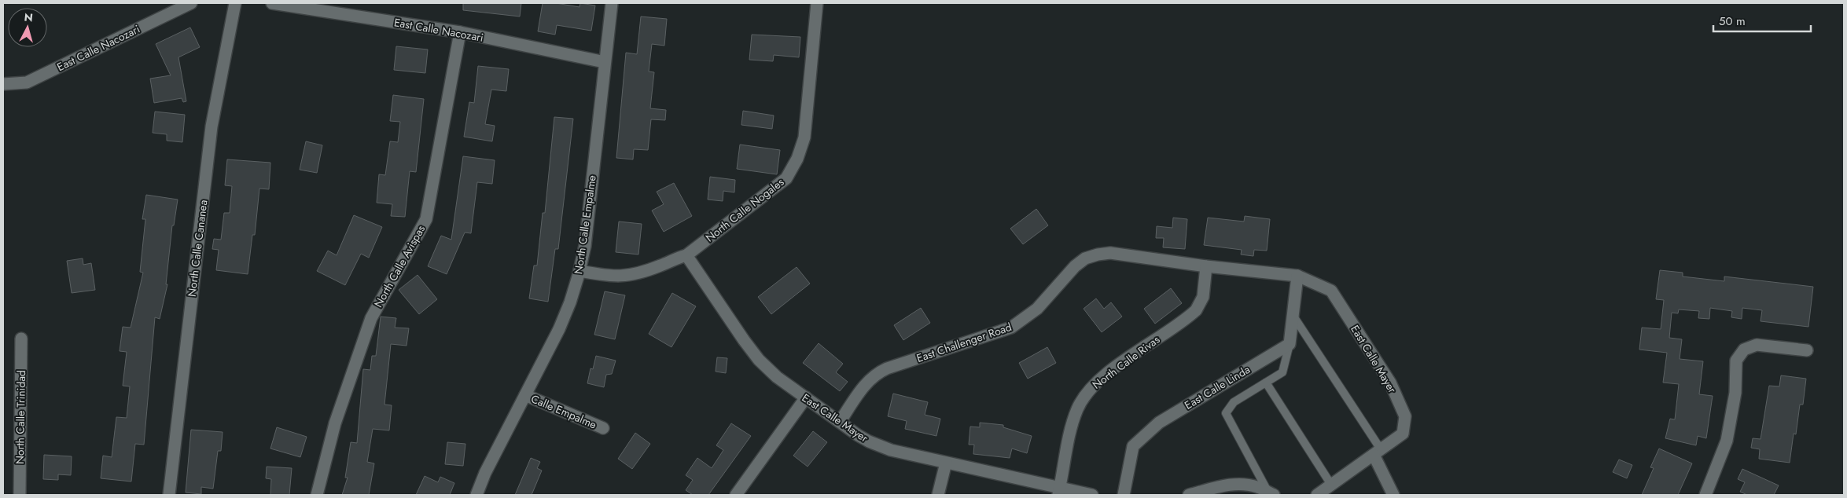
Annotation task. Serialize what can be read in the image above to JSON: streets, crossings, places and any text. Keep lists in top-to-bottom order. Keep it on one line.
{"streets":{"street":["East Calle Nacozari","North Calle Nogales","North Calle Empalme","North Calle Cananea","North Calle Avispas","East Challenger Road","East Calle Mayer","North Calle Rivas","East Calle Linda","Calle Empalme","North Calle Trinidad"]},"crossings":[["East Calle Nacozari","North Calle Empalme"],["East Calle Nacozari","North Calle Avispas"],["North Calle Nogales","North Calle Empalme"],["North Calle Nogales","East Calle Mayer"],["North Calle Empalme","Calle Empalme"],["East Challenger Road","East Calle Mayer"],["East Challenger Road","North Calle Rivas"],["East Calle Mayer","North Calle Rivas"]],"scale_bar":"50 m","north":"top"}
